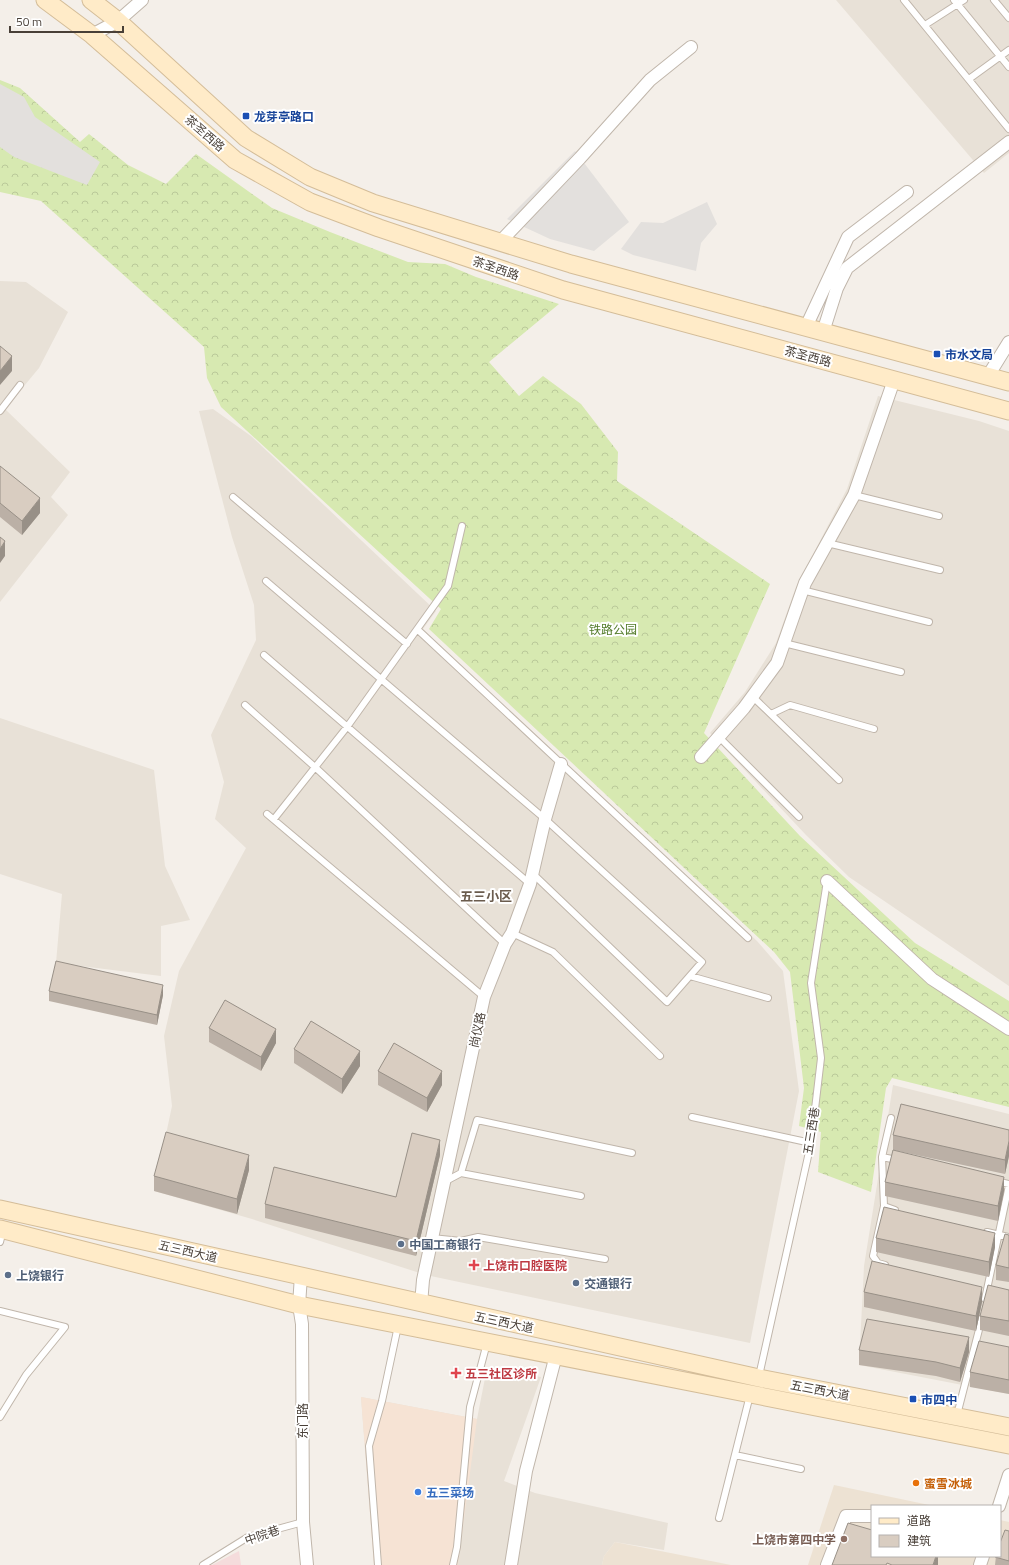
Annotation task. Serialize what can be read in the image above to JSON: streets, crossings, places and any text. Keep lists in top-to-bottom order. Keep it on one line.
{"streets":{"main road":["茶圣西路","五三西大道"],"street":["尚仪路","东门路"],"lane":["五三西巷","中院巷"]},"crossings":[["尚仪路","五三西大道"],["五三西巷","五三西大道"],["五三西大道","东门路"],["东门路","中院巷"]],"districts":["五三小区"],"parks":["铁路公园"],"places":{"transit":["龙芽亭路口","市水文局","市四中"],"other":["中国工商银行","上饶银行","交通银行","蜜雪冰城","五三菜场","上饶市第四中学"],"health":["上饶市口腔医院","五三社区诊所"]},"legend":["道路","建筑"],"scale_bar":"50 m"}
